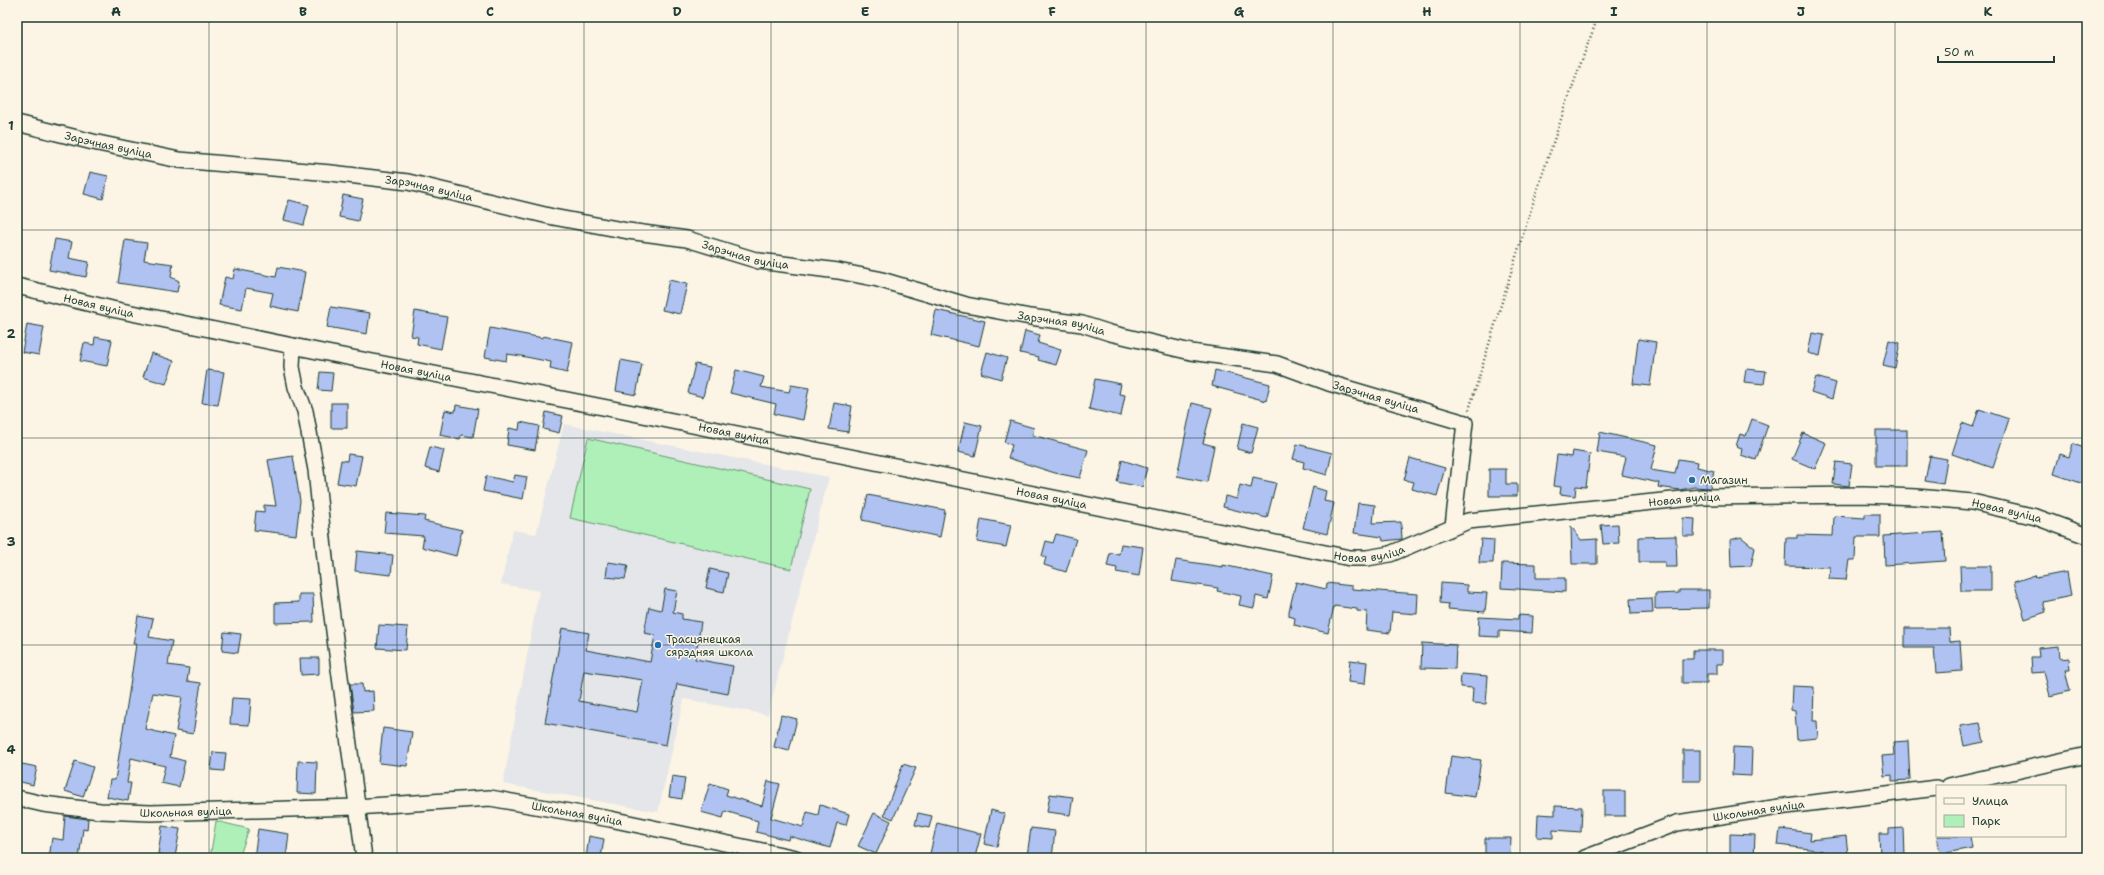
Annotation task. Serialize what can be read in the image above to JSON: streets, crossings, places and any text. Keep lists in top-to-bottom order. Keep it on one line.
{"streets":{"street":["Зарэчная вуліца","Новая вуліца","Школьная вуліца"]},"places":["Магазин","Трасцянецкая сярэдняя школа"],"legend":["Улица","Парк"],"scale_bar":"50 m","grid":{"columns":["A","B","C","D","E","F","G","H","I","J","K"],"rows":["1","2","3","4"]}}
